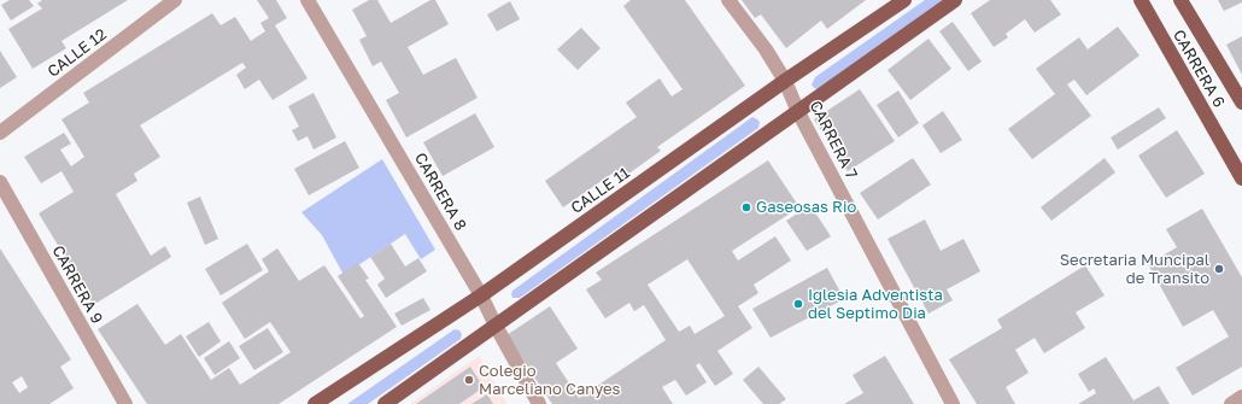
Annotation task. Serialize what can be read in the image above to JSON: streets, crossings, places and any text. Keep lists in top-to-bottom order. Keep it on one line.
{"streets":{"main road":["CARRERA 6","CALLE 11"],"street":["CALLE 12","CARRERA 7","CARRERA 8","CARRERA 9"]},"crossings":[["CARRERA 7","CALLE 11"],["CALLE 11","CARRERA 8"]],"places":["Gaseosas Rio","Secretaria Muncipal de Transito","Iglesia Adventista del Septimo Dia","Colegio Marceliano Canyes"]}
